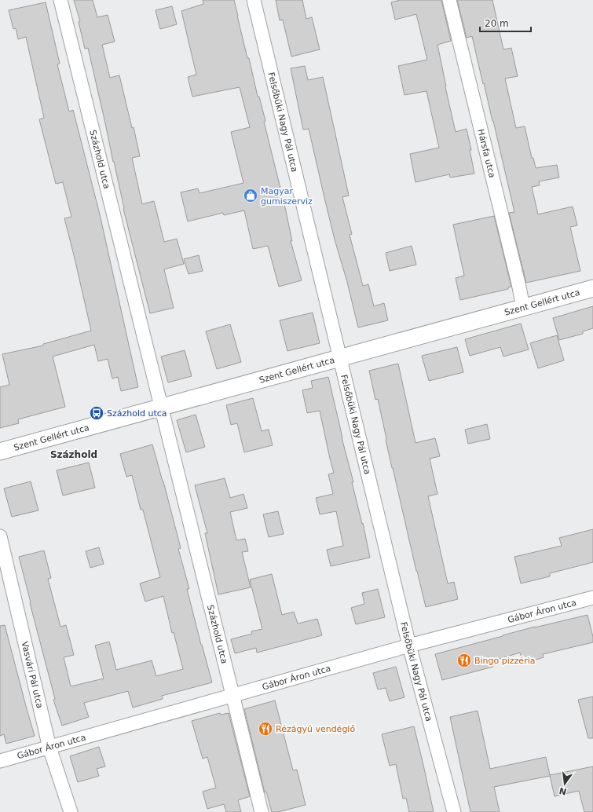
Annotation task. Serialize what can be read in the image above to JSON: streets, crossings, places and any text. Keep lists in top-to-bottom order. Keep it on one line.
{"streets":{"street":["Felsőbüki Nagy Pál utca","Hársfa utca","Százhold utca","Szent Gellért utca","Gábor Áron utca","Vasvári Pál utca"]},"crossings":[["Felsőbüki Nagy Pál utca","Szent Gellért utca"],["Felsőbüki Nagy Pál utca","Gábor Áron utca"],["Hársfa utca","Szent Gellért utca"],["Százhold utca","Szent Gellért utca"],["Százhold utca","Gábor Áron utca"],["Gábor Áron utca","Vasvári Pál utca"]],"districts":["Százhold"],"places":{"shop":["Magyar gumiszerviz"],"bus stop":["Százhold utca"],"restaurant":["Bingo pizzéria","Rézágyú vendéglő"]},"scale_bar":"20 m","north":"bottom"}
